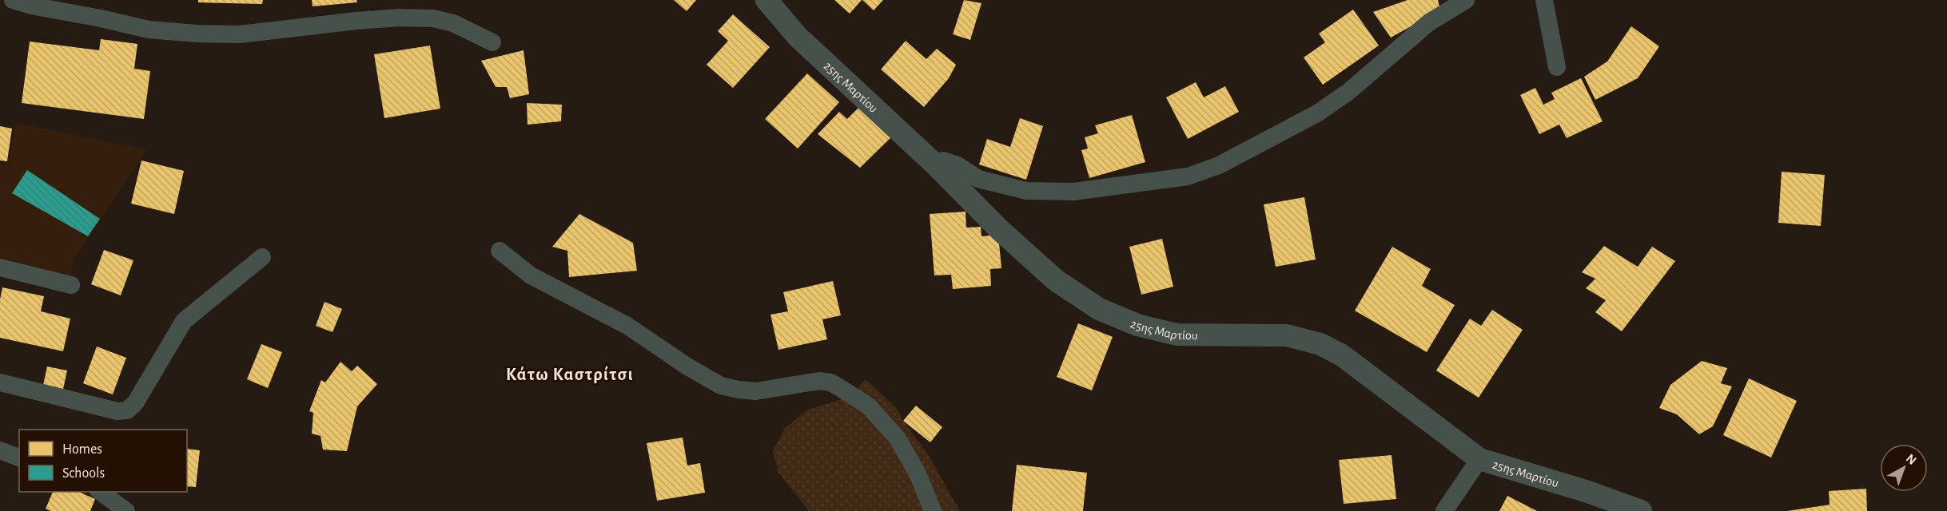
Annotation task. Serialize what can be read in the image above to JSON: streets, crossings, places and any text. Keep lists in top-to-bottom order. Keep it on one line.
{"streets":{"street":["25ης Μαρτίου"]},"districts":["Κάτω Καστρίτσι"],"legend":["Homes","Schools"],"north":"top right"}
